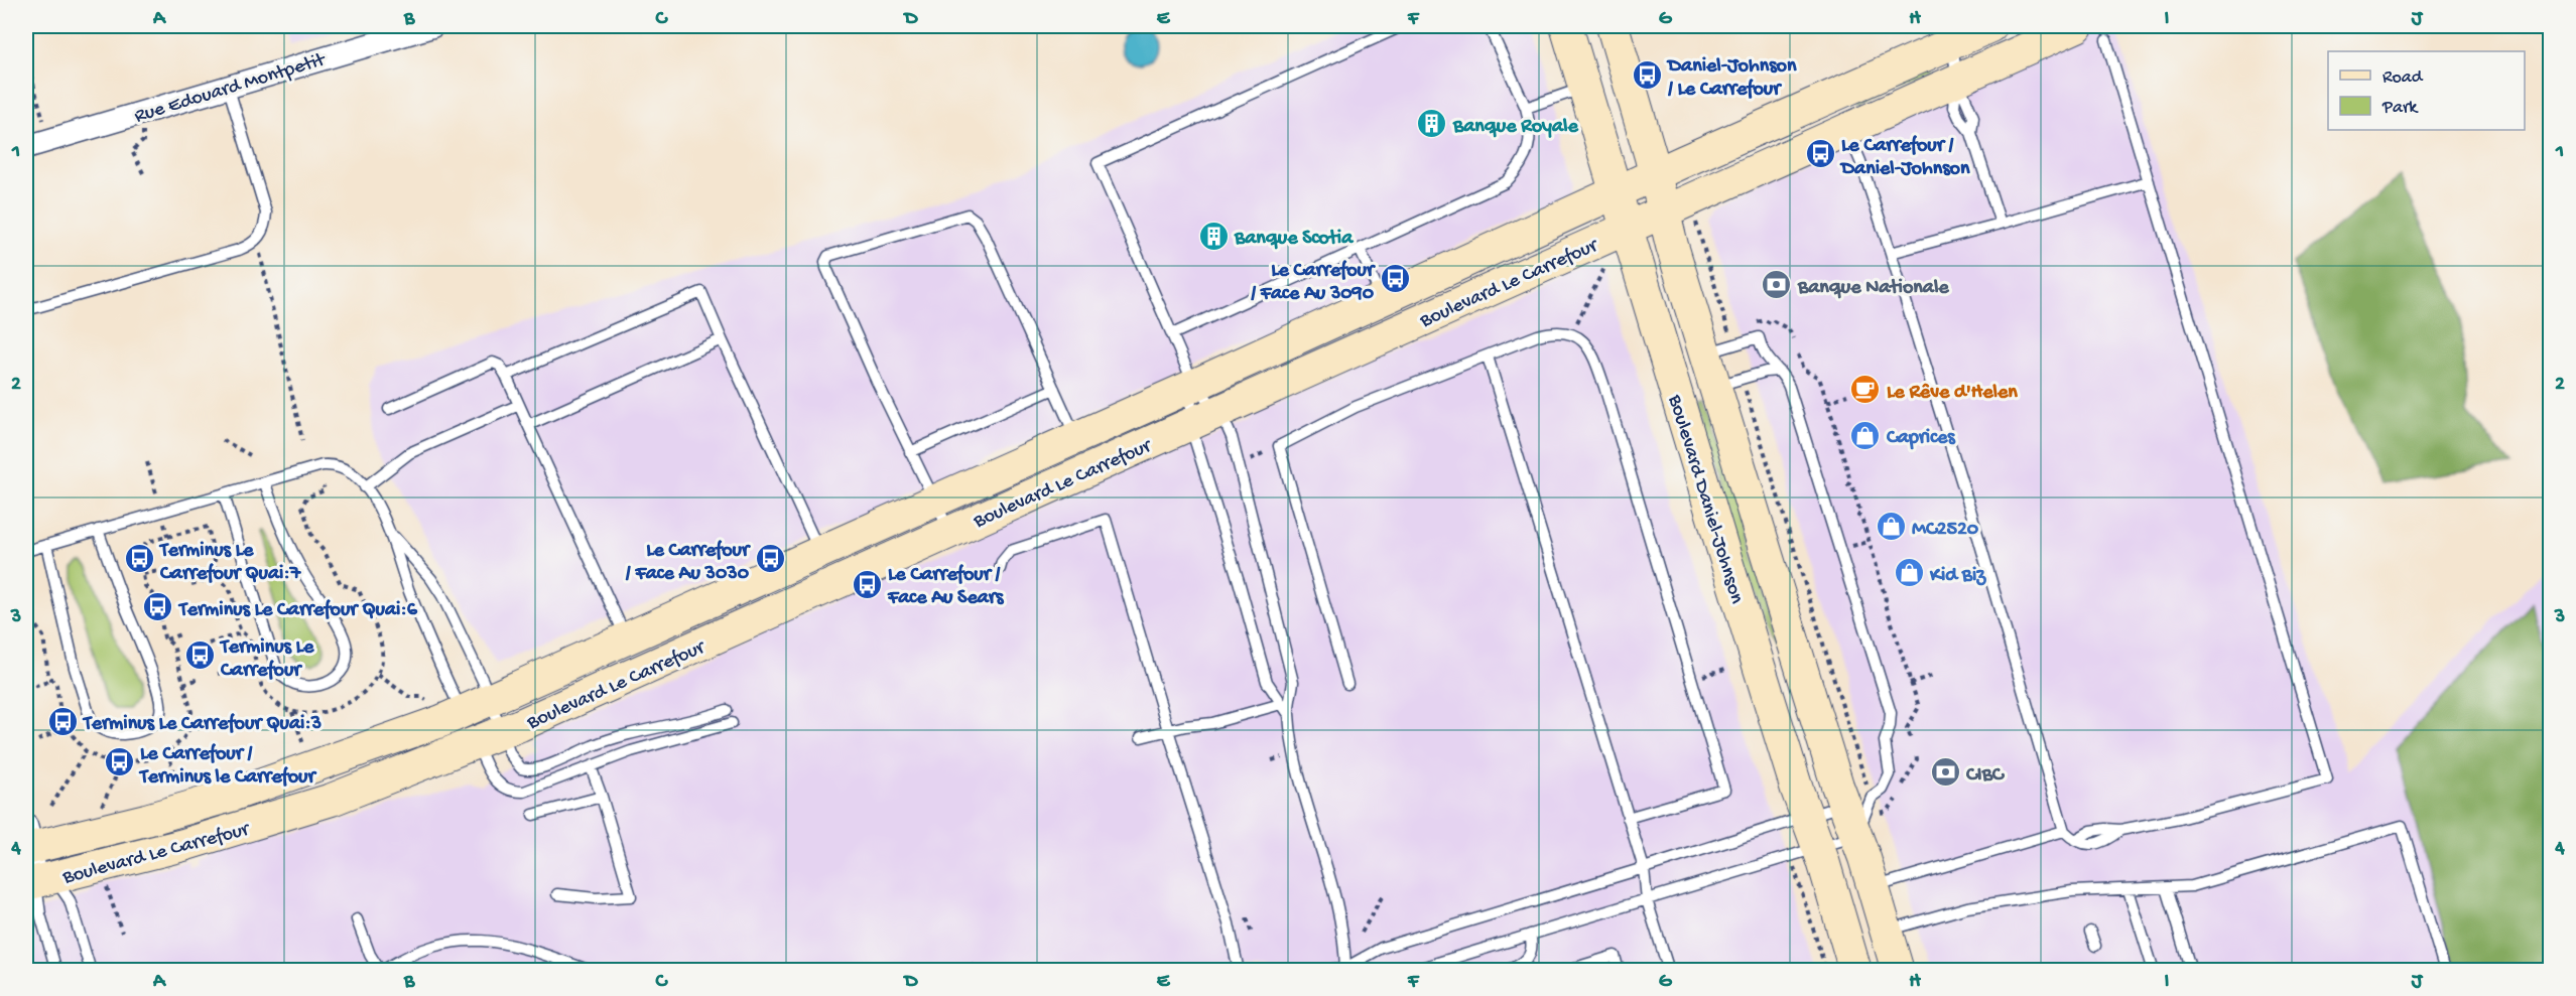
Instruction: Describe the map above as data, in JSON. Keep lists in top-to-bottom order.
{
  "streets": {
    "street": ["Rue Edouard Montpetit", "Boulevard Le Carrefour", "Boulevard Daniel-Johnson"]
  },
  "crossings": [
    ["Boulevard Le Carrefour", "Boulevard Daniel-Johnson"]
  ],
  "places": {
    "bus stop": [
      "Daniel-Johnson / Le Carrefour",
      "Le Carrefour / Daniel-Johnson",
      "Le Carrefour / Face Au 3090",
      "Terminus Le Carrefour Quai:7",
      "Le Carrefour / Face Au 3030",
      "Le Carrefour / Face Au Sears",
      "Terminus Le Carrefour Quai:6",
      "Terminus Le Carrefour",
      "Terminus Le Carrefour Quai:3",
      "Le Carrefour / Terminus le Carrefour"
    ],
    "building": ["Banque Royale", "Banque Scotia"],
    "bank": ["Banque Nationale", "CIBC"],
    "cafe": ["Le Rêve d'Helen"],
    "shop": ["Caprices", "MC2520", "Kid Biz"]
  },
  "legend": ["Road", "Park"],
  "grid": {
    "columns": [
      "A",
      "B",
      "C",
      "D",
      "E",
      "F",
      "G",
      "H",
      "I",
      "J"
    ],
    "rows": [
      "1",
      "2",
      "3",
      "4"
    ]
  }
}
